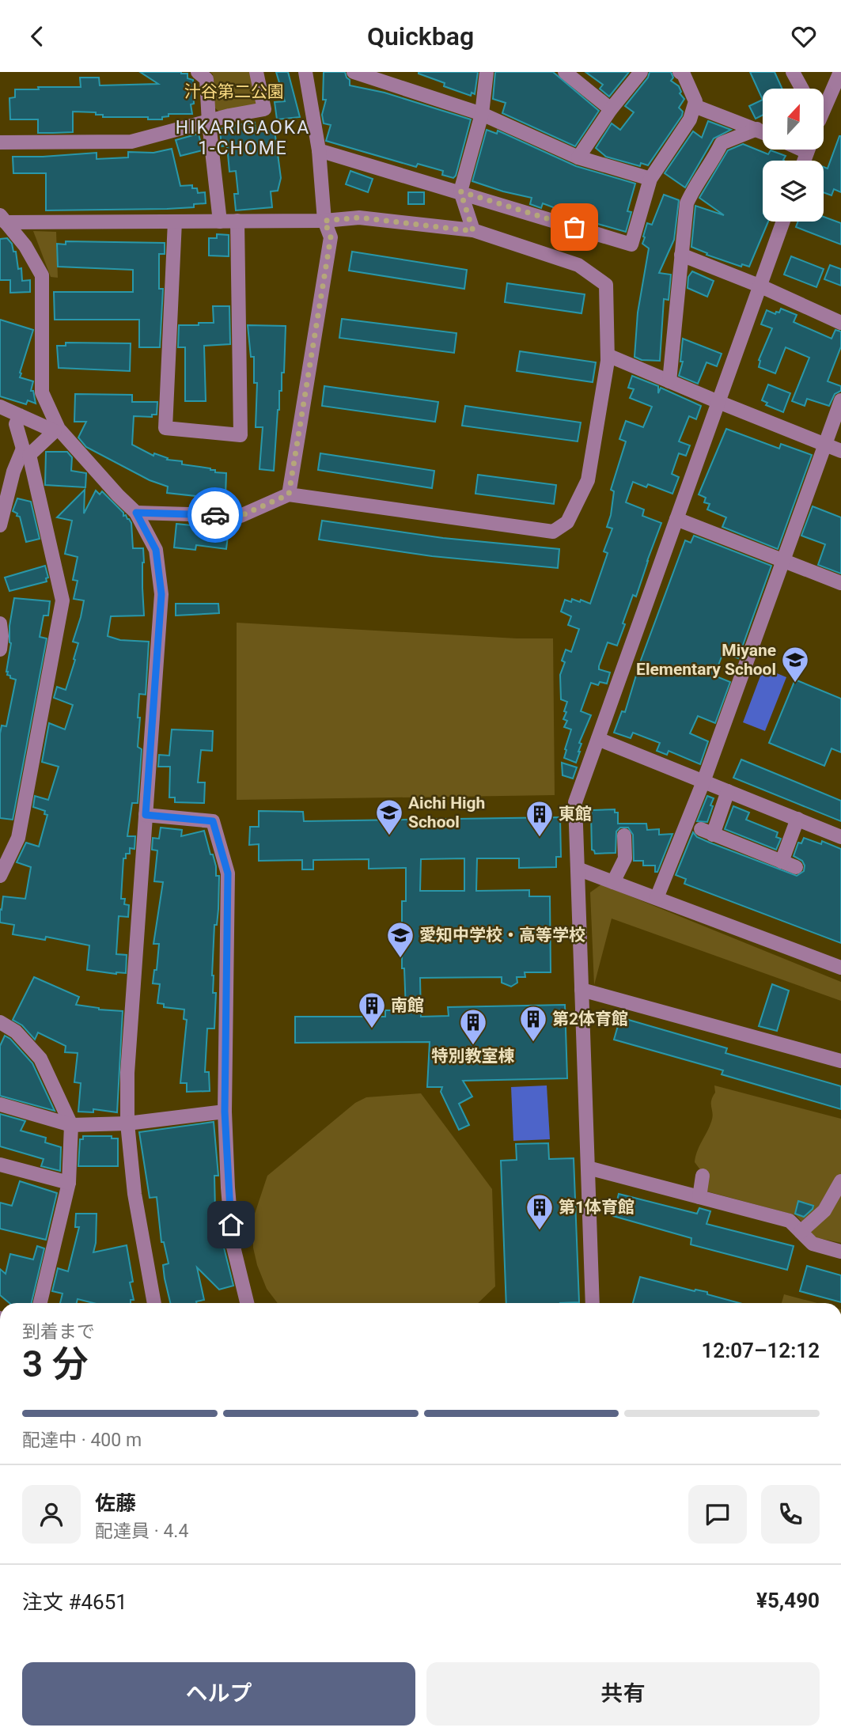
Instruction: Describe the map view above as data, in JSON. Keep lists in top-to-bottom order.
{
  "districts": ["HIKARIGAOKA 1-CHOME"],
  "parks": ["汁谷第二公園"],
  "places": {
    "school or university": ["Miyane Elementary School", "Aichi High School", "愛知中学校・高等学校"],
    "building": [
      "東館",
      "南館",
      "第2体育館",
      "特別教室棟",
      "第1体育館"
    ]
  },
  "north": "top",
  "page": {
    "header": "Quickbag",
    "heading": ["3 分", "到着まで", "12:07–12:12"],
    "panel": [
      "佐藤",
      "配達員 · 4.4",
      "注文 #4651",
      "¥5,490"
    ],
    "bar": "配達中 · 400 m",
    "buttons": ["ヘルプ", "共有"]
  }
}
